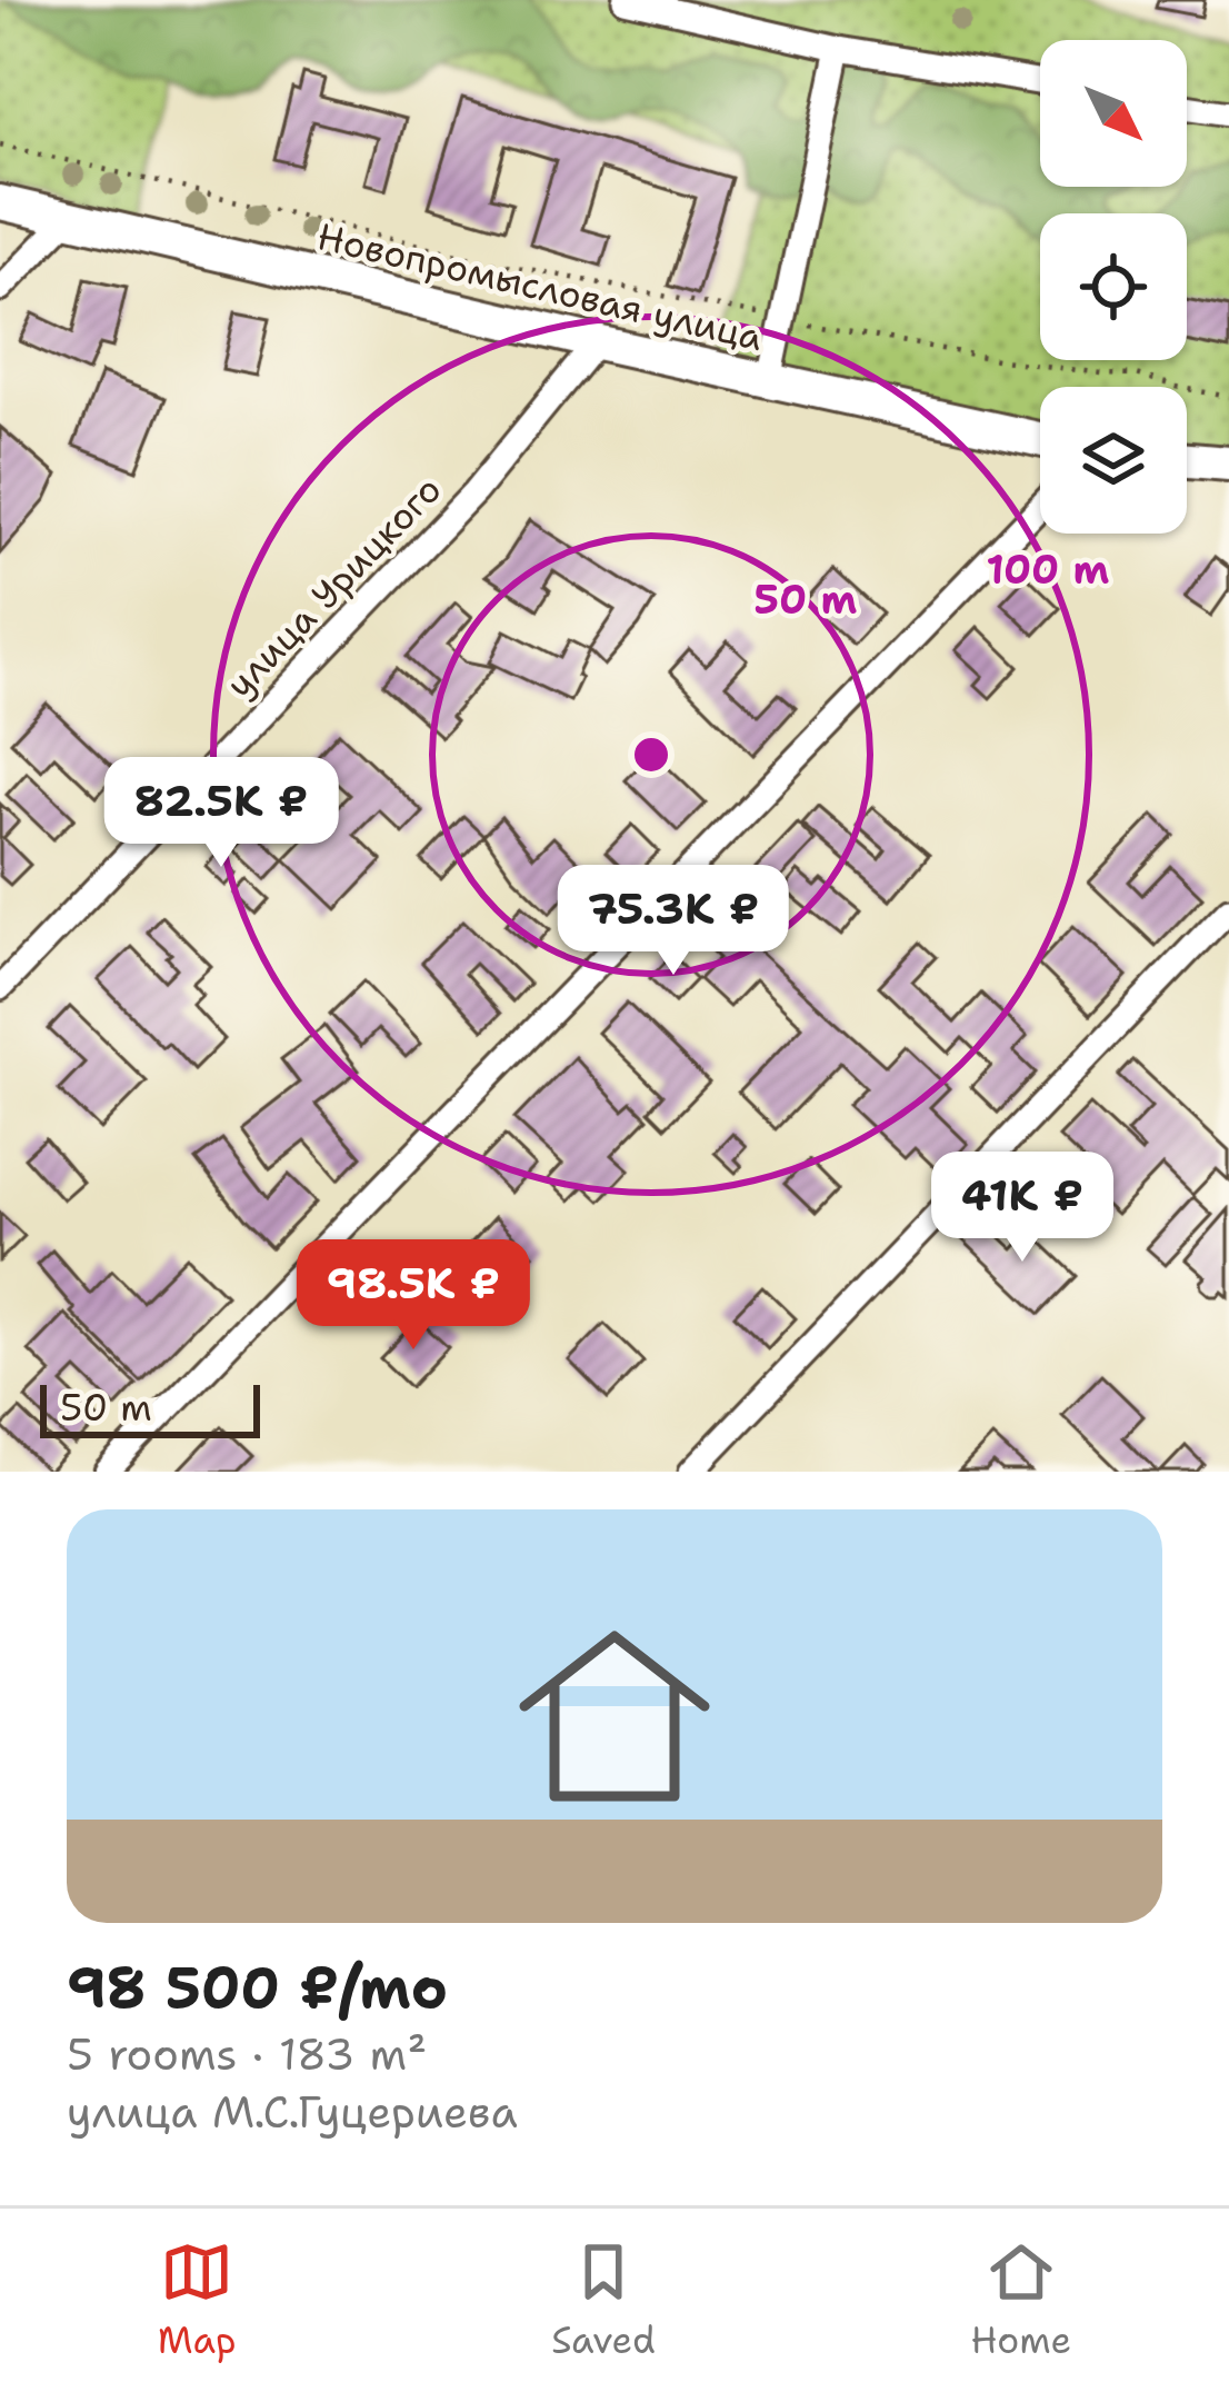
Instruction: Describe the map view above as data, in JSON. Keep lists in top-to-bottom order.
{
  "streets": {
    "main road": ["Новопромысловая улица"],
    "street": ["улица Урицкого"]
  },
  "crossings": [
    ["Новопромысловая улица", "улица Урицкого"]
  ],
  "scale_bar": "50 m",
  "north": "bottom right",
  "page": {
    "price": [
      "82.5K ₽",
      "75.3K ₽",
      "41K ₽",
      "98.5K ₽"
    ],
    "scale": "50 m",
    "list": [
      {
        "name": "98 500 ₽/mo",
        "note": "5 rooms · 183 m² · улица М.С.Гуцериева"
      }
    ],
    "tabs": ["Map", "Saved", "Home"]
  },
  "rings": ["100 m", "50 m"]
}
